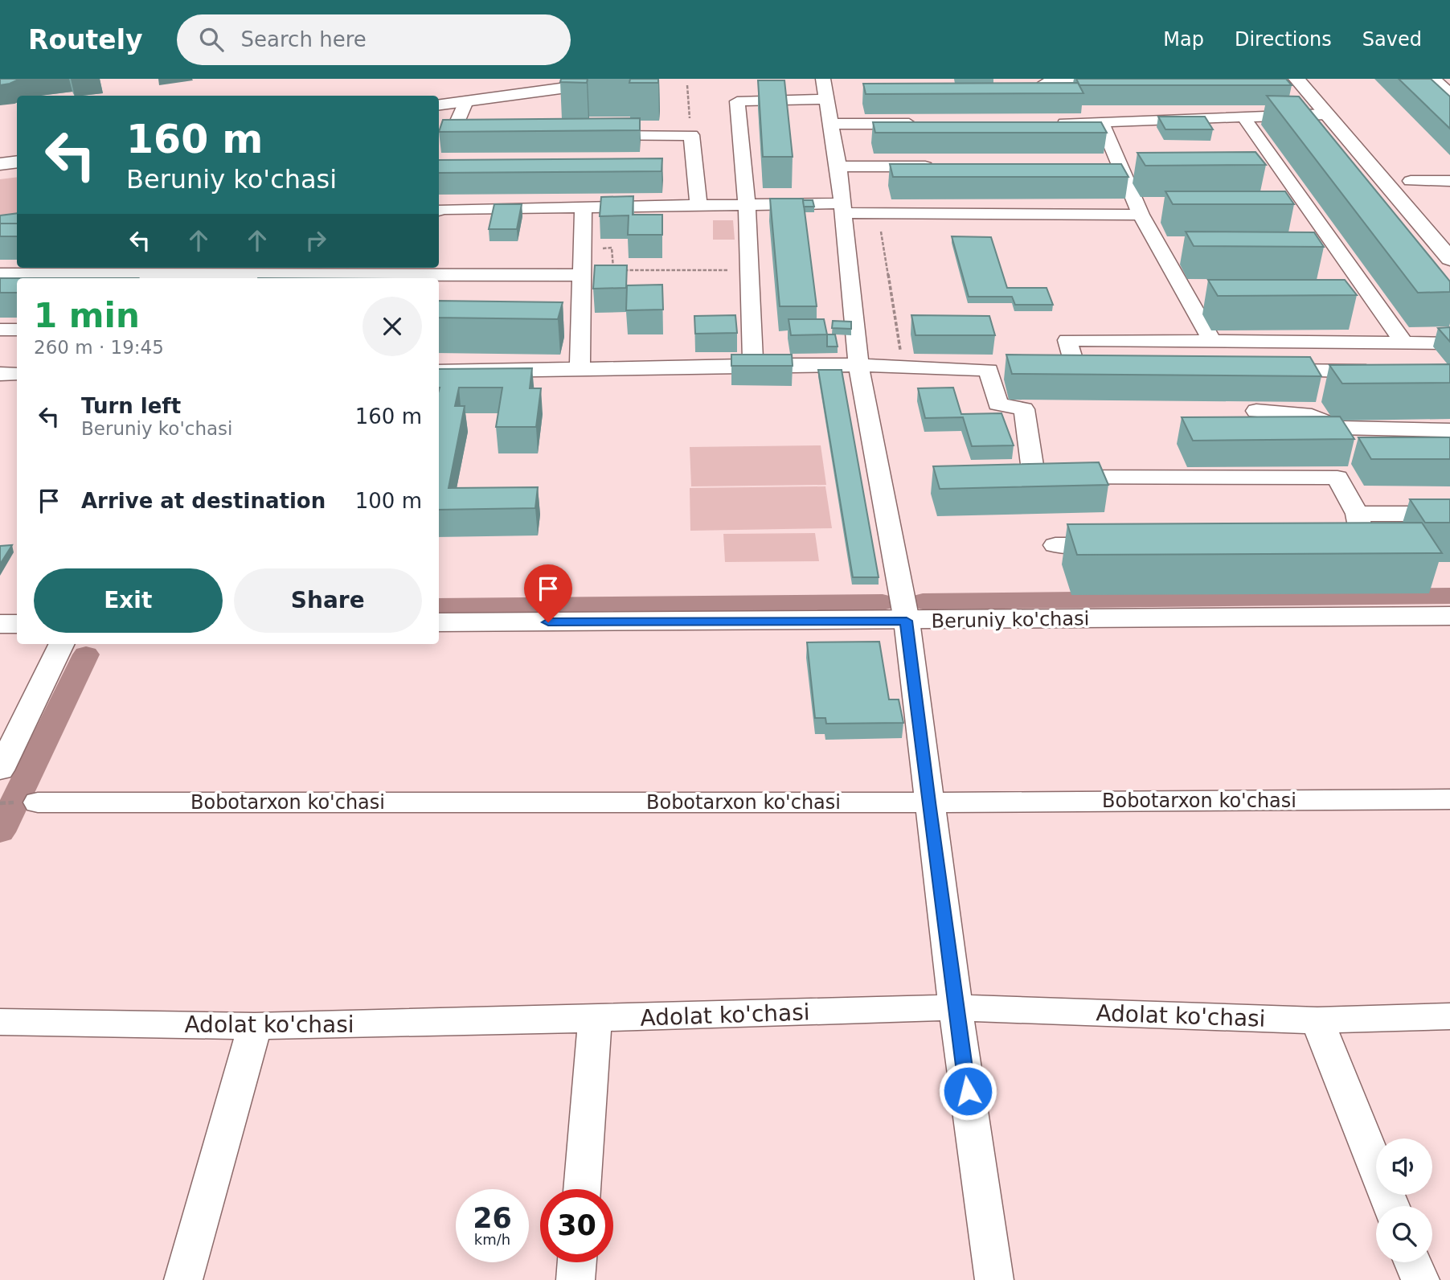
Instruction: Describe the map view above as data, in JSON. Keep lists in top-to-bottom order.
{
  "streets": {
    "main road": ["Beruniy ko'chasi"],
    "street": ["Bobotarxon ko'chasi", "Adolat ko'chasi"]
  },
  "page": {
    "header": "Routely",
    "search": "Search here",
    "nav": ["Map", "Directions", "Saved"],
    "turn": ["160 m", "Beruniy ko'chasi"],
    "heading": ["1 min", "260 m · 19:45"],
    "list": [
      {
        "name": "Turn left",
        "note": "Beruniy ko'chasi",
        "value": "160 m"
      },
      {
        "name": "Arrive at destination",
        "value": "100 m"
      }
    ],
    "buttons": ["Exit", "Share"],
    "speed": "26 km/h",
    "limit": "30"
  }
}
